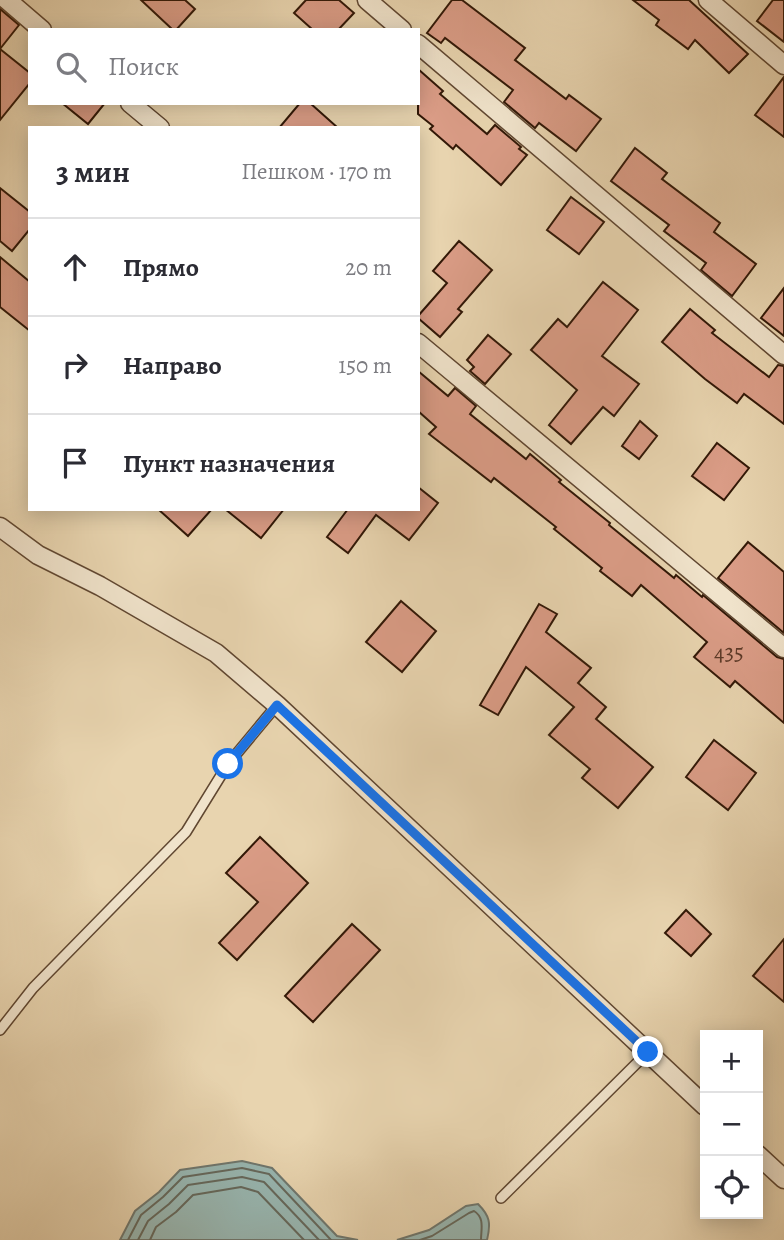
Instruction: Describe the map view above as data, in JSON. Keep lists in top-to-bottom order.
{
  "house_numbers": ["435"],
  "page": {
    "search": "Поиск",
    "heading": ["3 мин", "Пешком · 170 m"],
    "list": [
      ["Прямо", "20 m"],
      ["Направо", "150 m"],
      "Пункт назначения"
    ],
    "map_buttons": ["+", "−"]
  }
}
